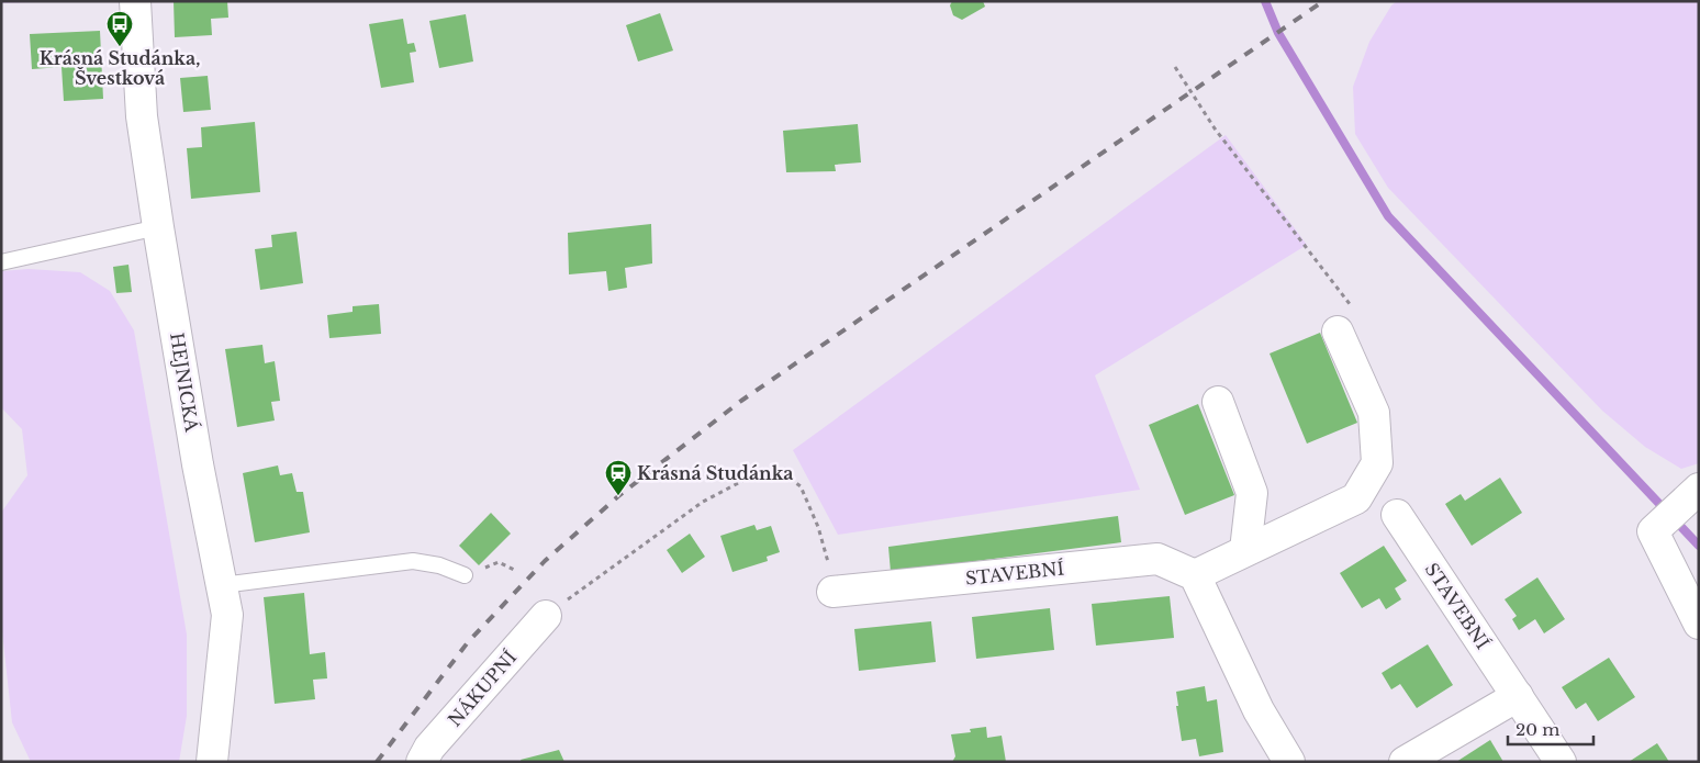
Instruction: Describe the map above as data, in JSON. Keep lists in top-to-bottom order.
{
  "streets": {
    "street": ["HEJNICKÁ", "STAVEBNÍ", "NÁKUPNÍ"]
  },
  "places": {
    "bus stop": ["Krásná Studánka, Švestková"],
    "station": ["Krásná Studánka"]
  },
  "scale_bar": "20 m"
}
